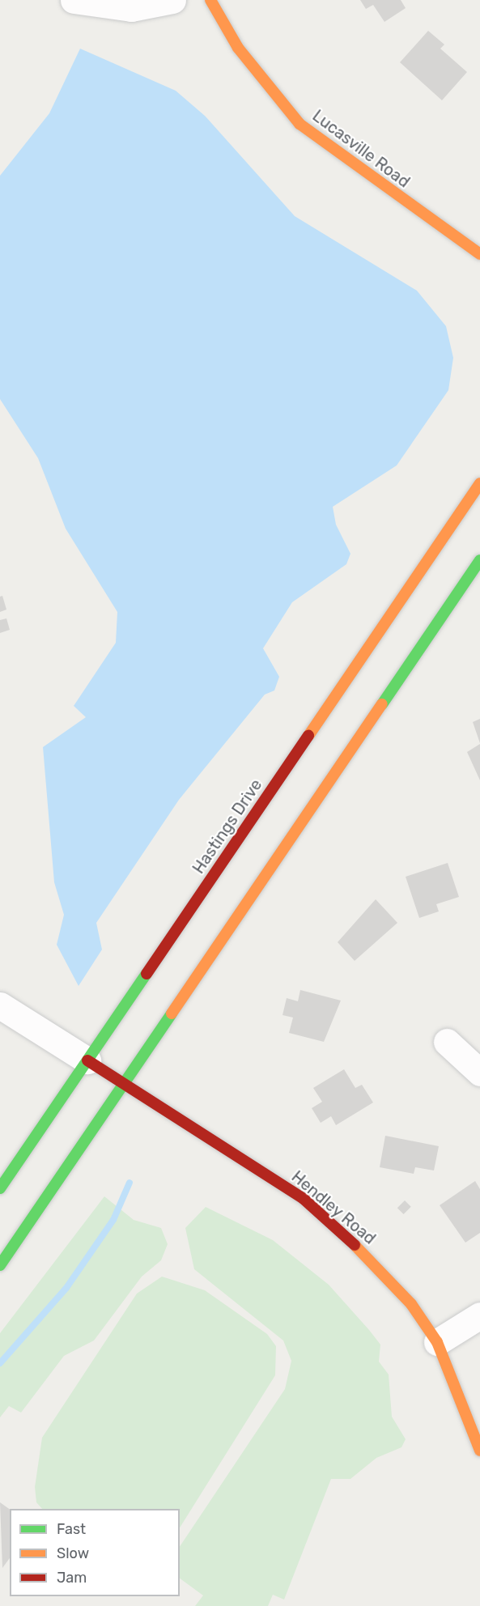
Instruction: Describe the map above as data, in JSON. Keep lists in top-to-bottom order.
{
  "streets": {
    "street": ["Lucasville Road", "Hastings Drive", "Hendley Road"]
  },
  "crossings": [
    ["Hastings Drive", "Hendley Road"]
  ],
  "legend": ["Fast", "Slow", "Jam"]
}
